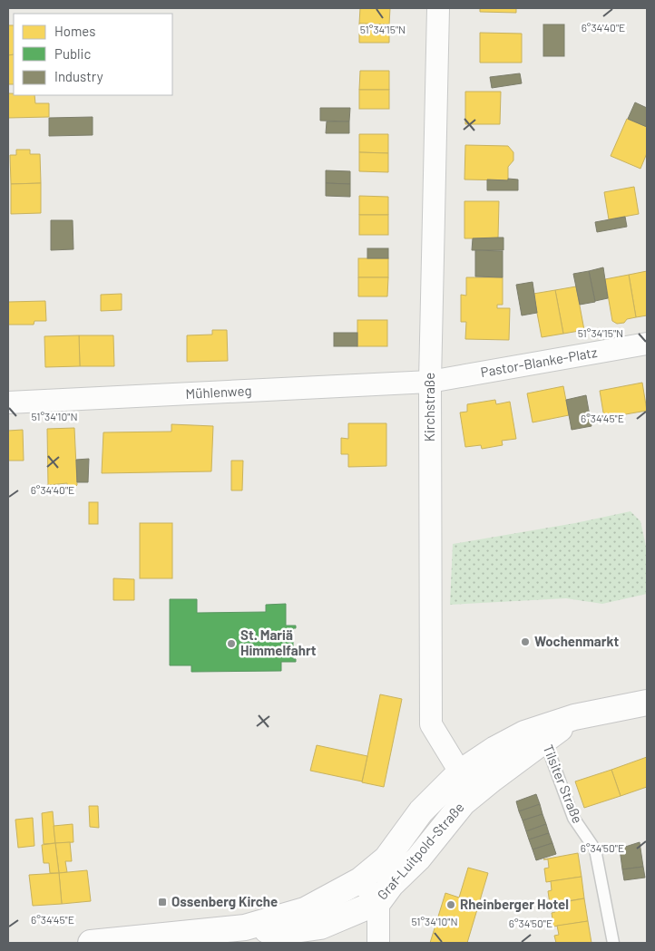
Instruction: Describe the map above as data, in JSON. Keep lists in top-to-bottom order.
{
  "streets": {
    "street": [
      "Pastor-Blanke-Platz",
      "Mühlenweg",
      "Kirchstraße",
      "Graf-Luitpold-Straße"
    ],
    "lane": ["Tilsiter Straße"]
  },
  "crossings": [
    ["Pastor-Blanke-Platz", "Mühlenweg"],
    ["Pastor-Blanke-Platz", "Kirchstraße"],
    ["Mühlenweg", "Kirchstraße"],
    ["Kirchstraße", "Graf-Luitpold-Straße"],
    ["Tilsiter Straße", "Graf-Luitpold-Straße"]
  ],
  "places": {
    "other": ["Wochenmarkt", "St. Mariä Himmelfahrt", "Rheinberger Hotel"],
    "transit": ["Ossenberg Kirche"]
  },
  "legend": ["Homes", "Public", "Industry"],
  "coordinates": [
    "6°34'40\"E",
    "51°34'15\"N",
    "51°34'10\"N",
    "6°34'45\"E",
    "6°34'50\"E"
  ]
}
